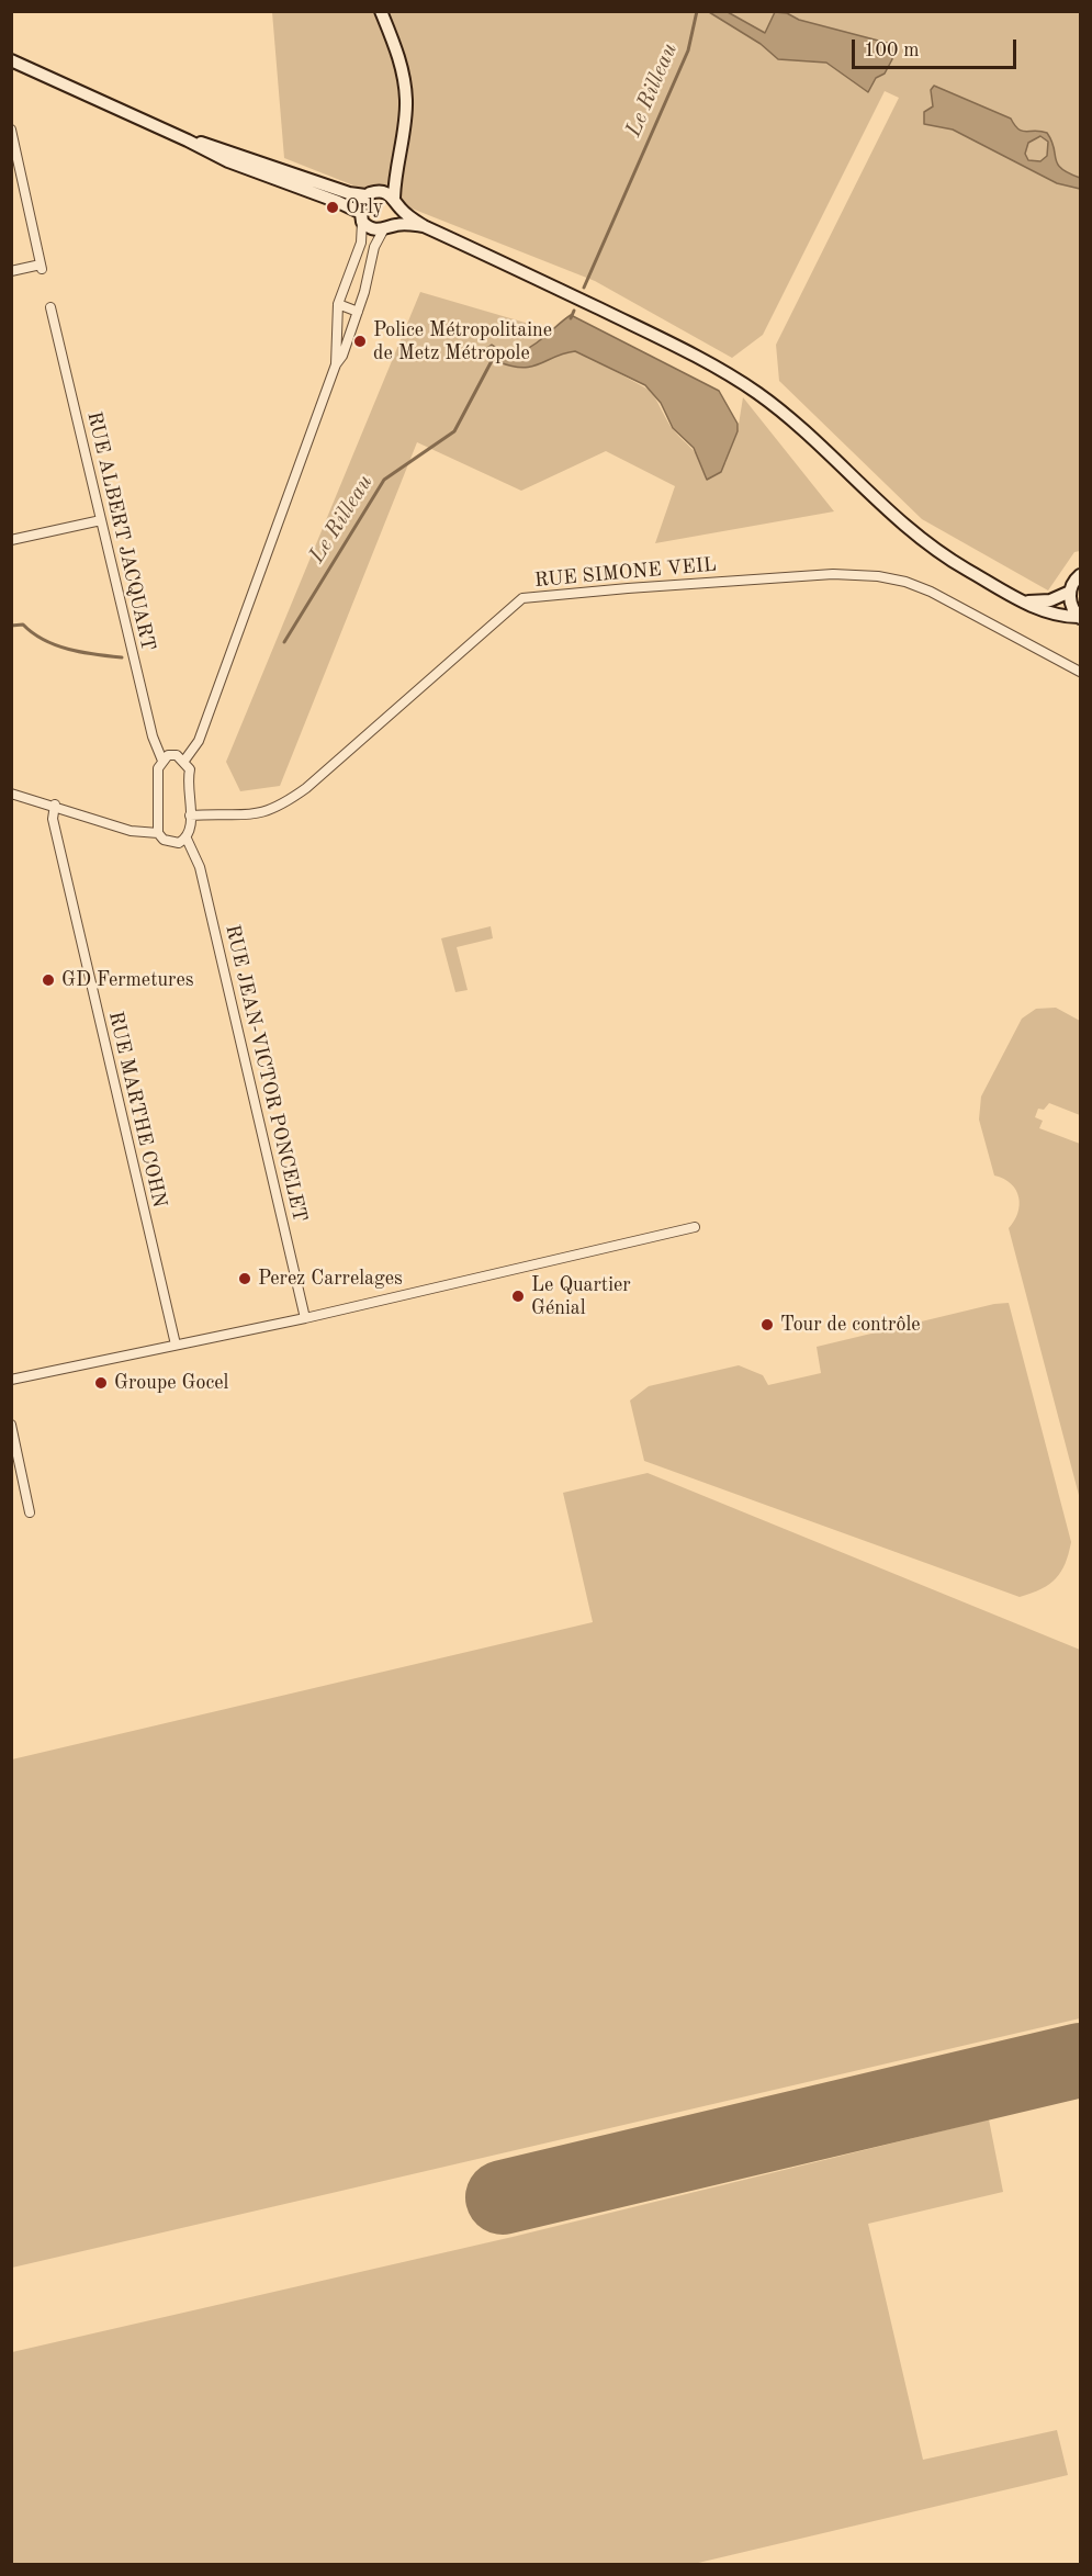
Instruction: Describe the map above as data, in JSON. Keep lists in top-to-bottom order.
{
  "streets": {
    "street": [
      "RUE ALBERT JACQUART",
      "RUE SIMONE VEIL",
      "RUE JEAN-VICTOR PONCELET",
      "RUE MARTHE COHN"
    ]
  },
  "water": ["Le Rilleau"],
  "places": [
    "Orly",
    "Police Métropolitaine de Metz Métropole",
    "GD Fermetures",
    "Perez Carrelages",
    "Le Quartier Génial",
    "Tour de contrôle",
    "Groupe Gocel"
  ],
  "scale_bar": "100 m"
}
